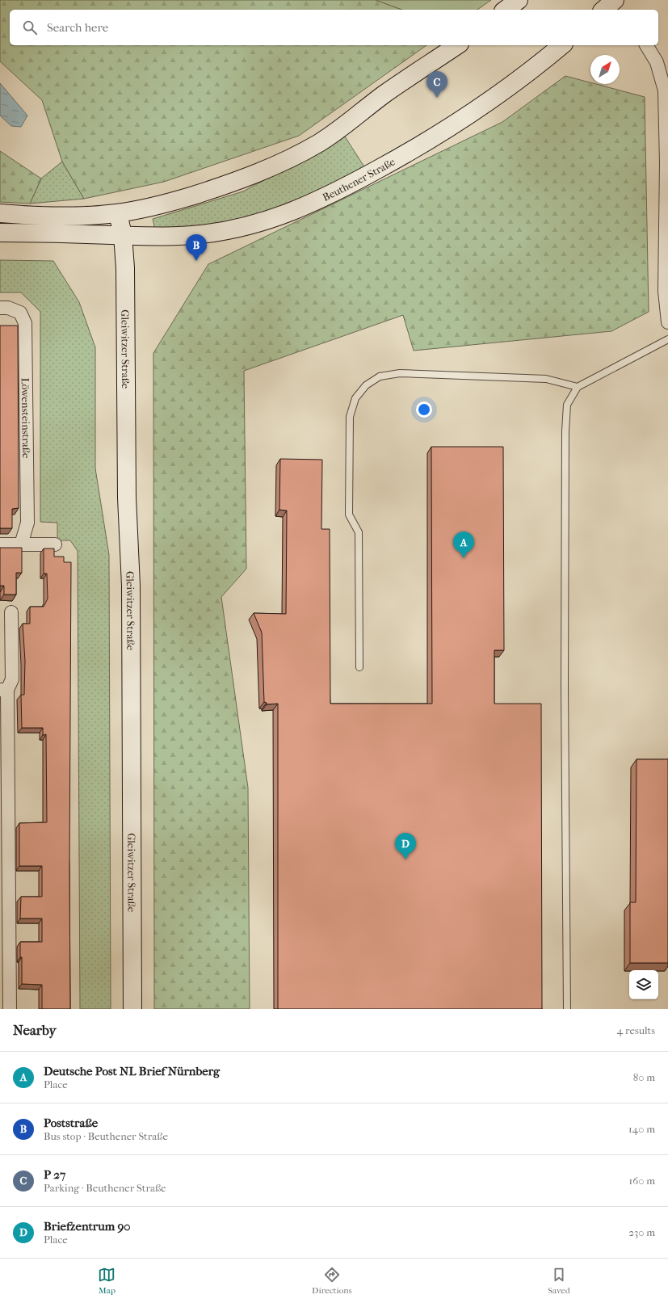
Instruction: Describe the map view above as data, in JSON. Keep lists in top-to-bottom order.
{
  "streets": {
    "main road": ["Beuthener Straße", "Gleiwitzer Straße"],
    "street": ["Löwensteinstraße"]
  },
  "crossings": [
    ["Beuthener Straße", "Gleiwitzer Straße"]
  ],
  "north": "top right",
  "page": {
    "search": "Search here",
    "pins": [
      "C",
      "B",
      "A",
      "D"
    ],
    "heading": ["Nearby", "4 results"],
    "list": [
      {
        "mark": "A",
        "name": "Deutsche Post NL Brief Nürnberg",
        "note": "Place",
        "value": "80 m"
      },
      {
        "mark": "B",
        "name": "Poststraße",
        "note": "Bus stop · Beuthener Straße",
        "value": "140 m"
      },
      {
        "mark": "C",
        "name": "P 27",
        "note": "Parking · Beuthener Straße",
        "value": "160 m"
      },
      {
        "mark": "D",
        "name": "Briefzentrum 90",
        "note": "Place",
        "value": "230 m"
      }
    ],
    "nav": ["Map", "Directions", "Saved"]
  }
}
